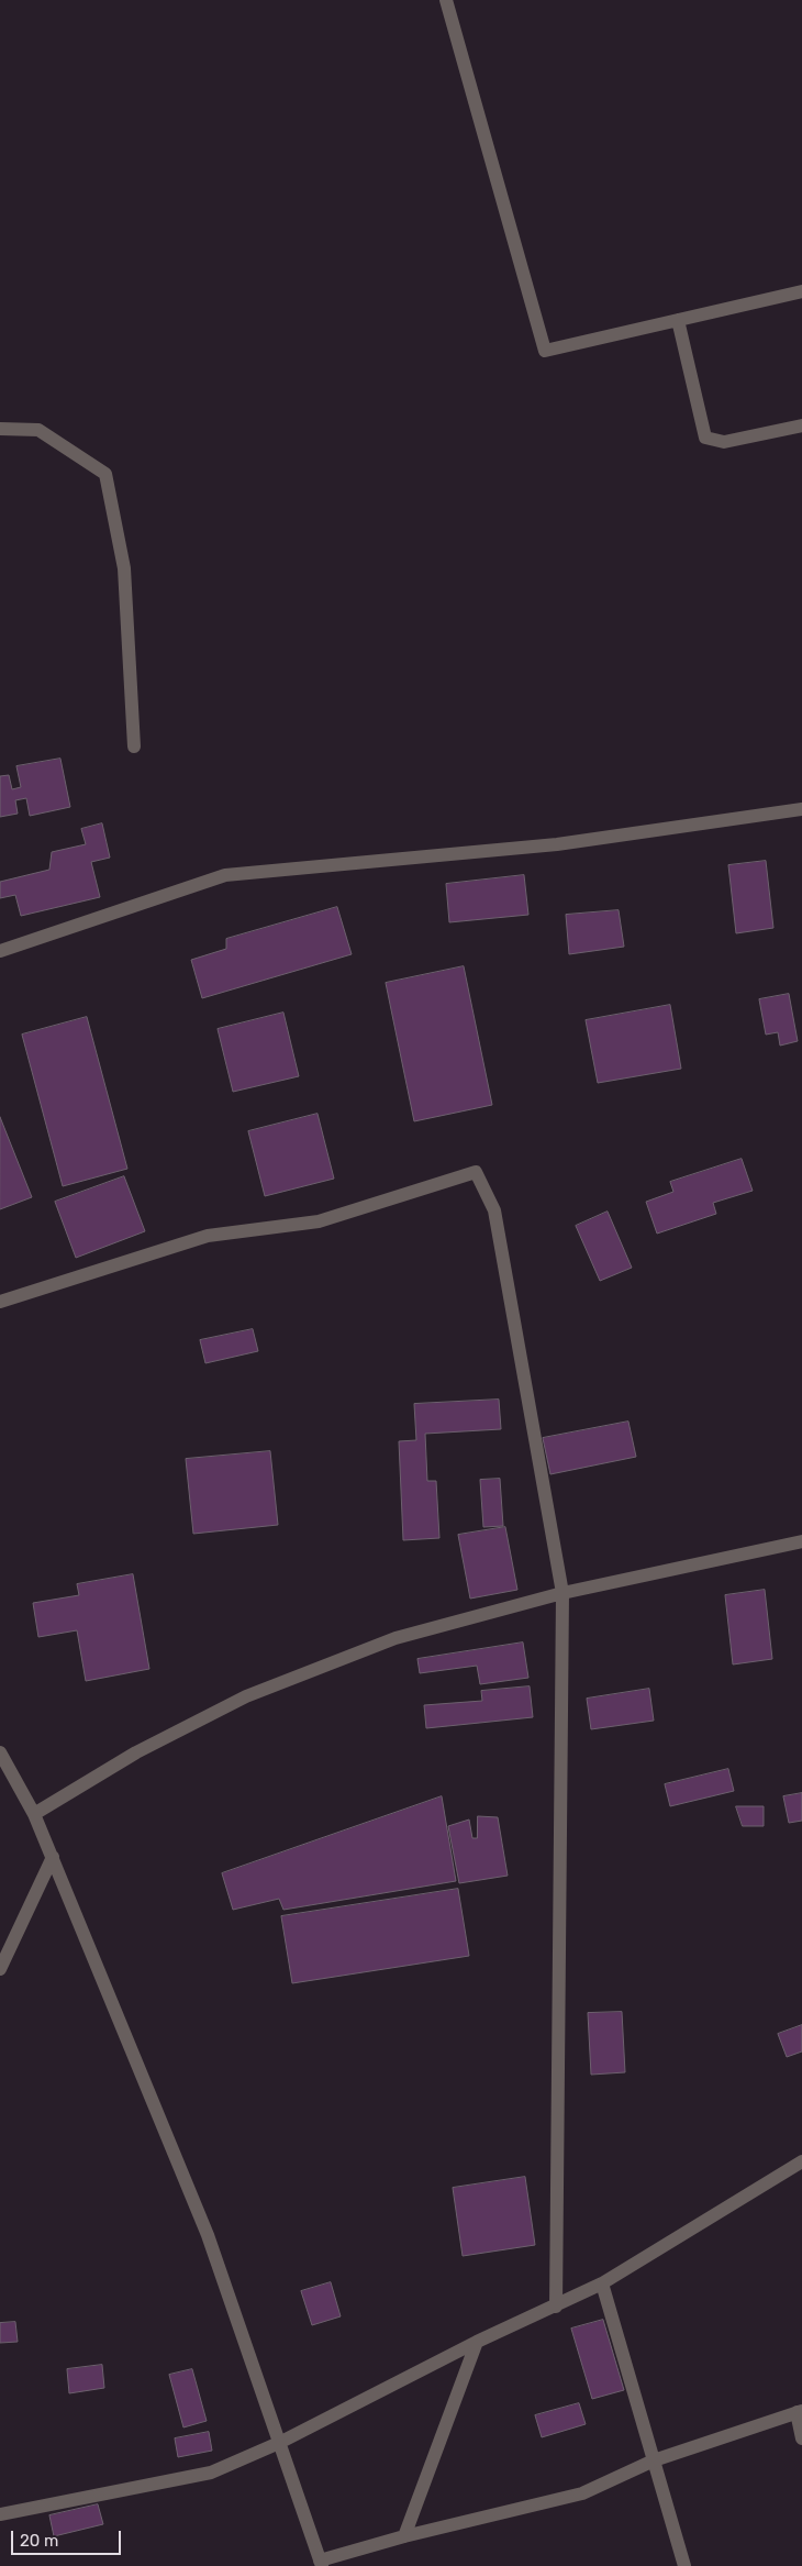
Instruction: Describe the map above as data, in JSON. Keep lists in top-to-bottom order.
{
  "scale_bar": "20 m"
}
